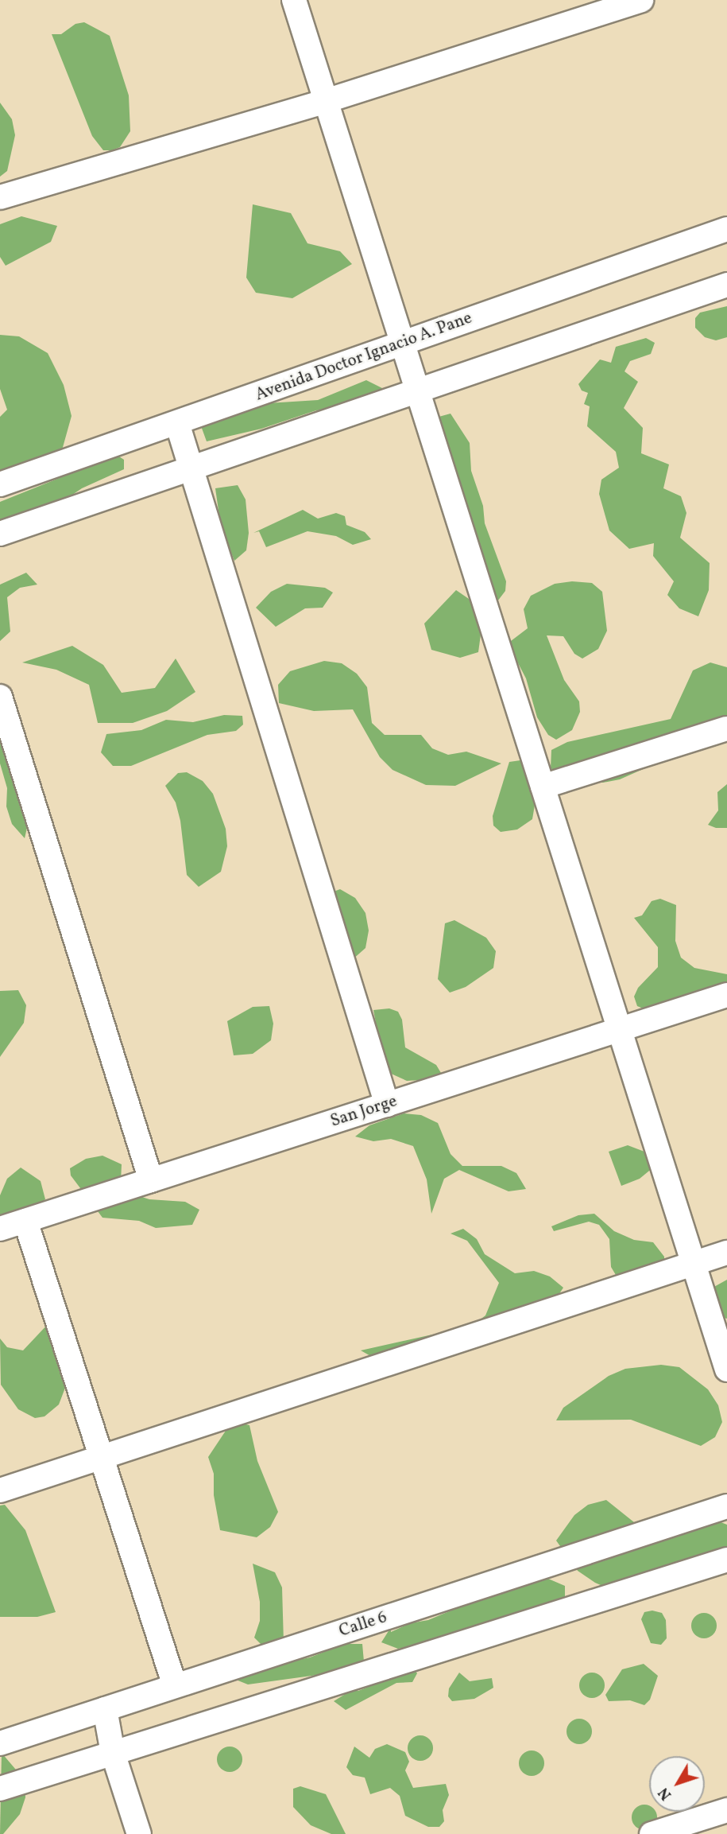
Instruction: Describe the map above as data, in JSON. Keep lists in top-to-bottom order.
{
  "streets": {
    "street": ["Avenida Doctor Ignacio A. Pane", "San Jorge", "Calle 6"]
  },
  "north": "bottom left"
}
